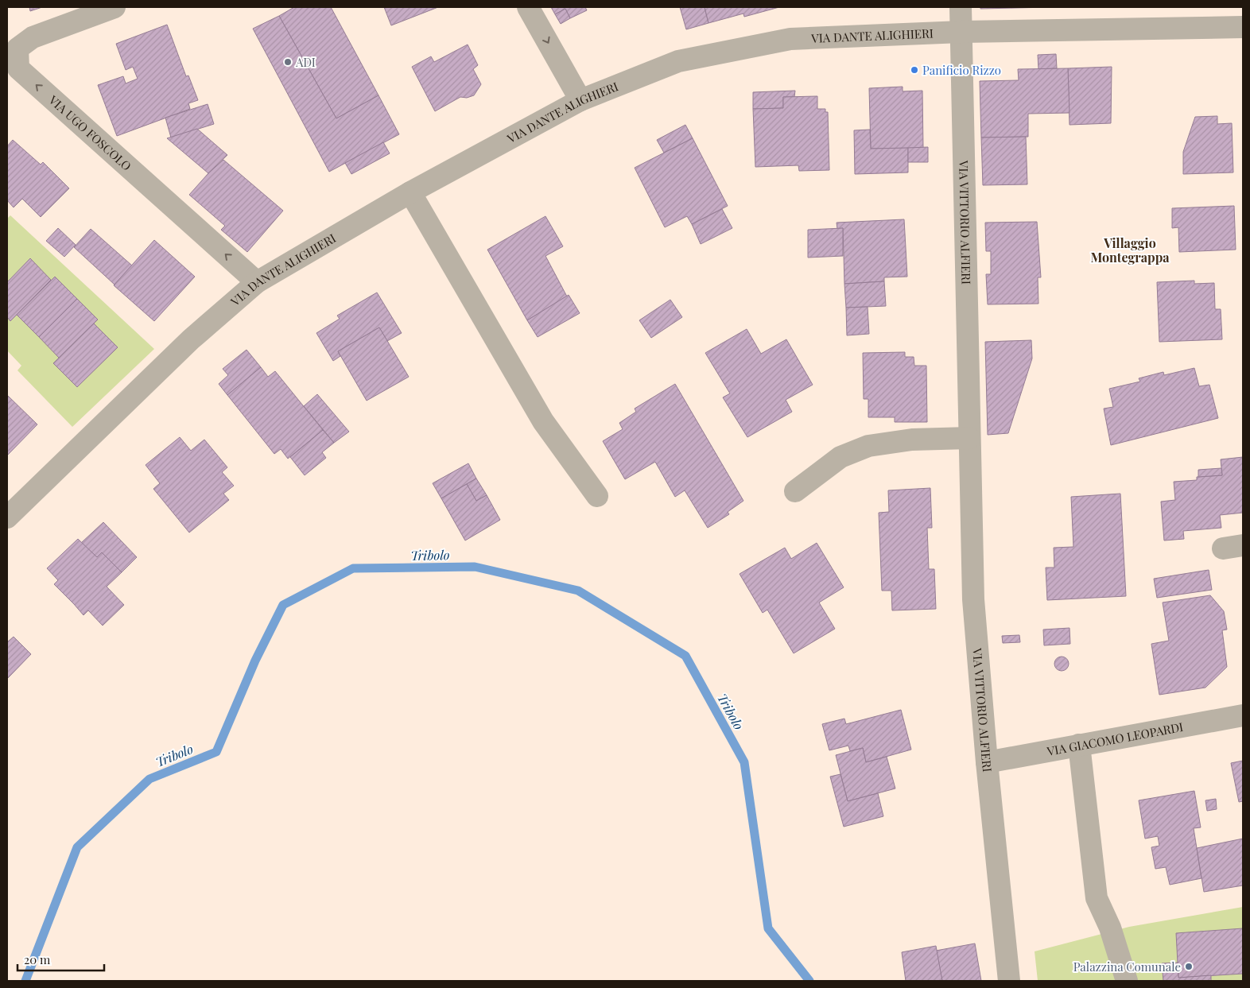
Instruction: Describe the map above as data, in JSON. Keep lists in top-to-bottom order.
{
  "streets": {
    "street": [
      "VIA DANTE ALIGHIERI",
      "VIA UGO FOSCOLO",
      "VIA VITTORIO ALFIERI",
      "VIA GIACOMO LEOPARDI"
    ]
  },
  "crossings": [
    ["VIA DANTE ALIGHIERI", "VIA UGO FOSCOLO"],
    ["VIA DANTE ALIGHIERI", "VIA VITTORIO ALFIERI"],
    ["VIA VITTORIO ALFIERI", "VIA GIACOMO LEOPARDI"]
  ],
  "districts": ["Villaggio Montegrappa"],
  "water": ["Tribolo"],
  "places": ["ADI", "Panificio Rizzo", "Palazzina Comunale"],
  "scale_bar": "20 m"
}
